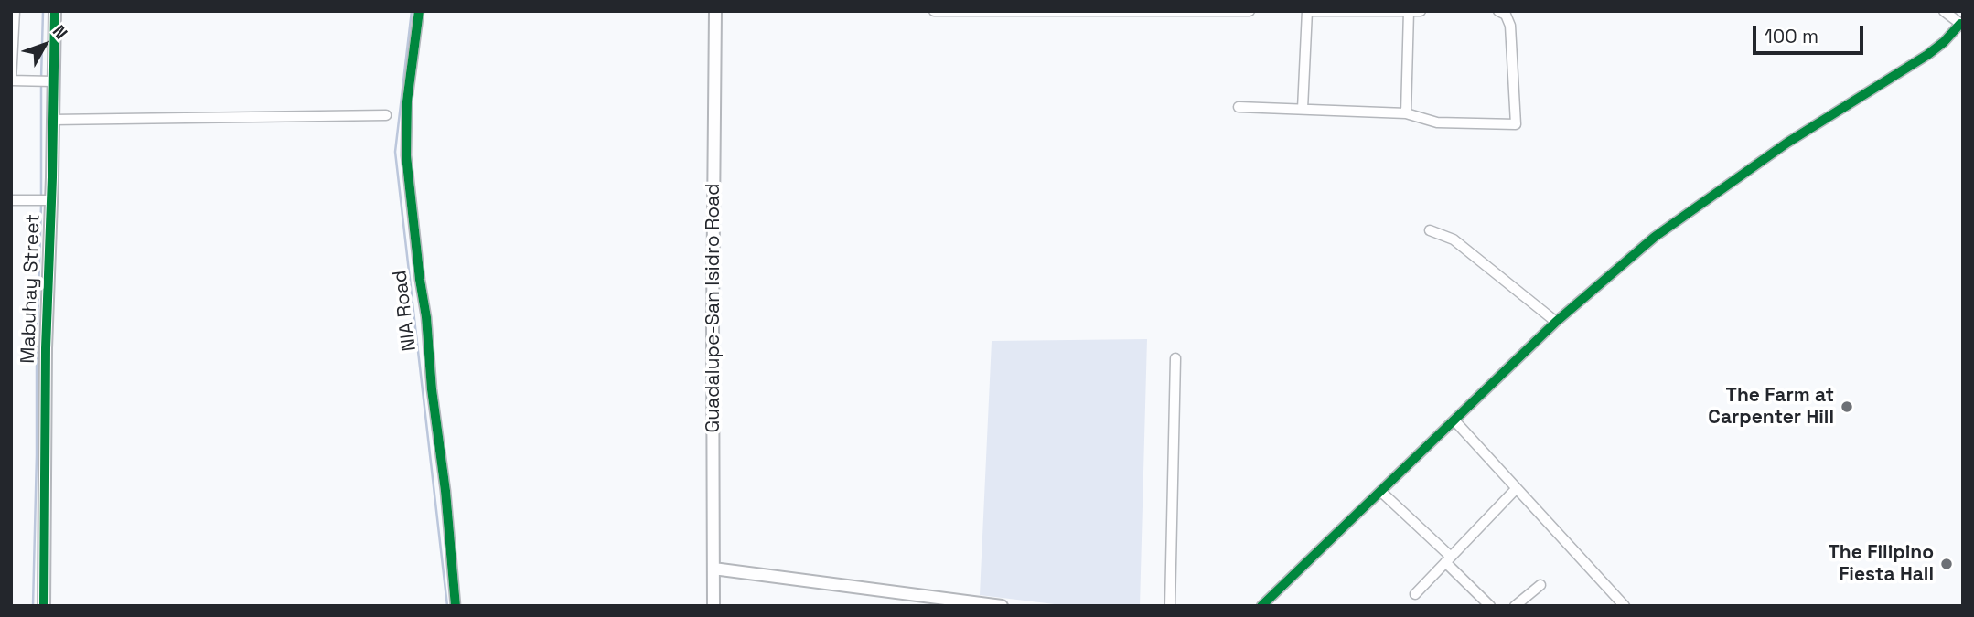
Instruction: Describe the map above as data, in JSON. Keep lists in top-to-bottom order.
{
  "streets": {
    "street": ["Mabuhay Street", "Guadalupe-San Isidro Road", "NIA Road"]
  },
  "places": ["The Farm at Carpenter Hill", "The Filipino Fiesta Hall"],
  "scale_bar": "100 m",
  "north": "top right"
}
